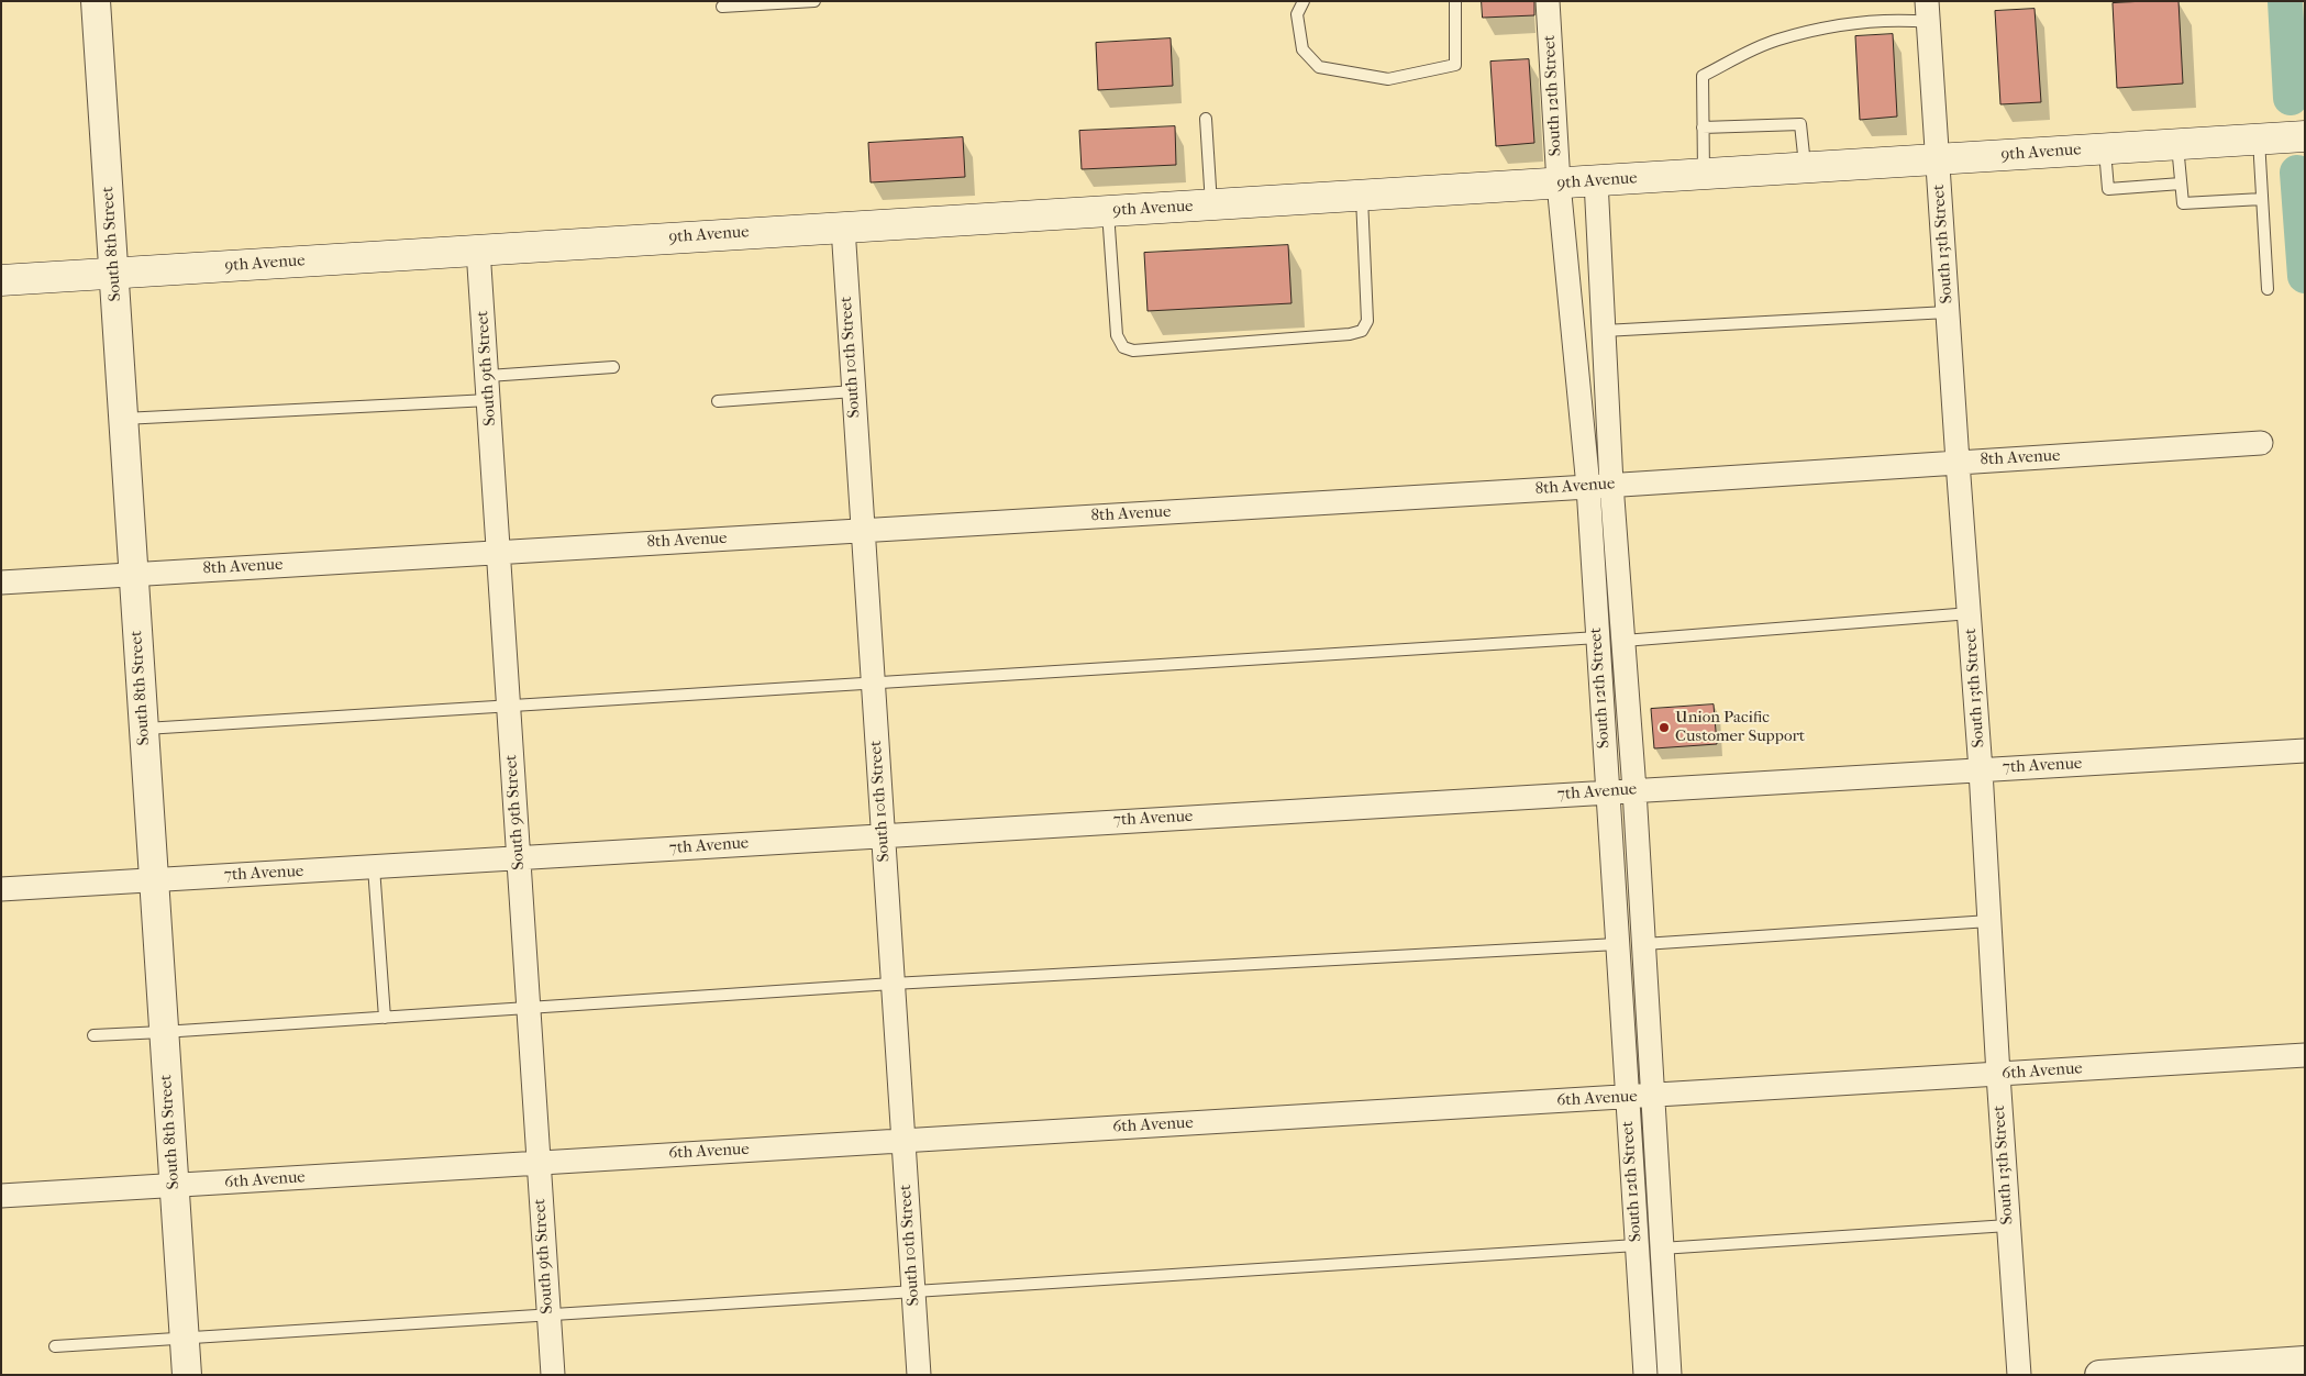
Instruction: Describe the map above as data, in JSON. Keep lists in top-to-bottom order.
{
  "streets": {
    "main road": ["9th Avenue"],
    "street": [
      "South 12th Street",
      "South 8th Street",
      "South 13th Street",
      "South 10th Street",
      "South 9th Street",
      "8th Avenue",
      "7th Avenue",
      "6th Avenue"
    ]
  },
  "crossings": [
    ["South 12th Street", "9th Avenue"],
    ["South 12th Street", "8th Avenue"],
    ["South 12th Street", "7th Avenue"],
    ["South 12th Street", "6th Avenue"],
    ["9th Avenue", "South 8th Street"],
    ["9th Avenue", "South 13th Street"],
    ["9th Avenue", "South 10th Street"],
    ["9th Avenue", "South 9th Street"],
    ["South 8th Street", "8th Avenue"],
    ["South 8th Street", "7th Avenue"],
    ["South 8th Street", "6th Avenue"],
    ["South 13th Street", "8th Avenue"],
    ["South 13th Street", "7th Avenue"],
    ["South 13th Street", "6th Avenue"],
    ["South 10th Street", "8th Avenue"],
    ["South 10th Street", "7th Avenue"],
    ["South 10th Street", "6th Avenue"],
    ["South 9th Street", "8th Avenue"],
    ["South 9th Street", "7th Avenue"],
    ["South 9th Street", "6th Avenue"]
  ],
  "places": ["Union Pacific Customer Support"]
}
